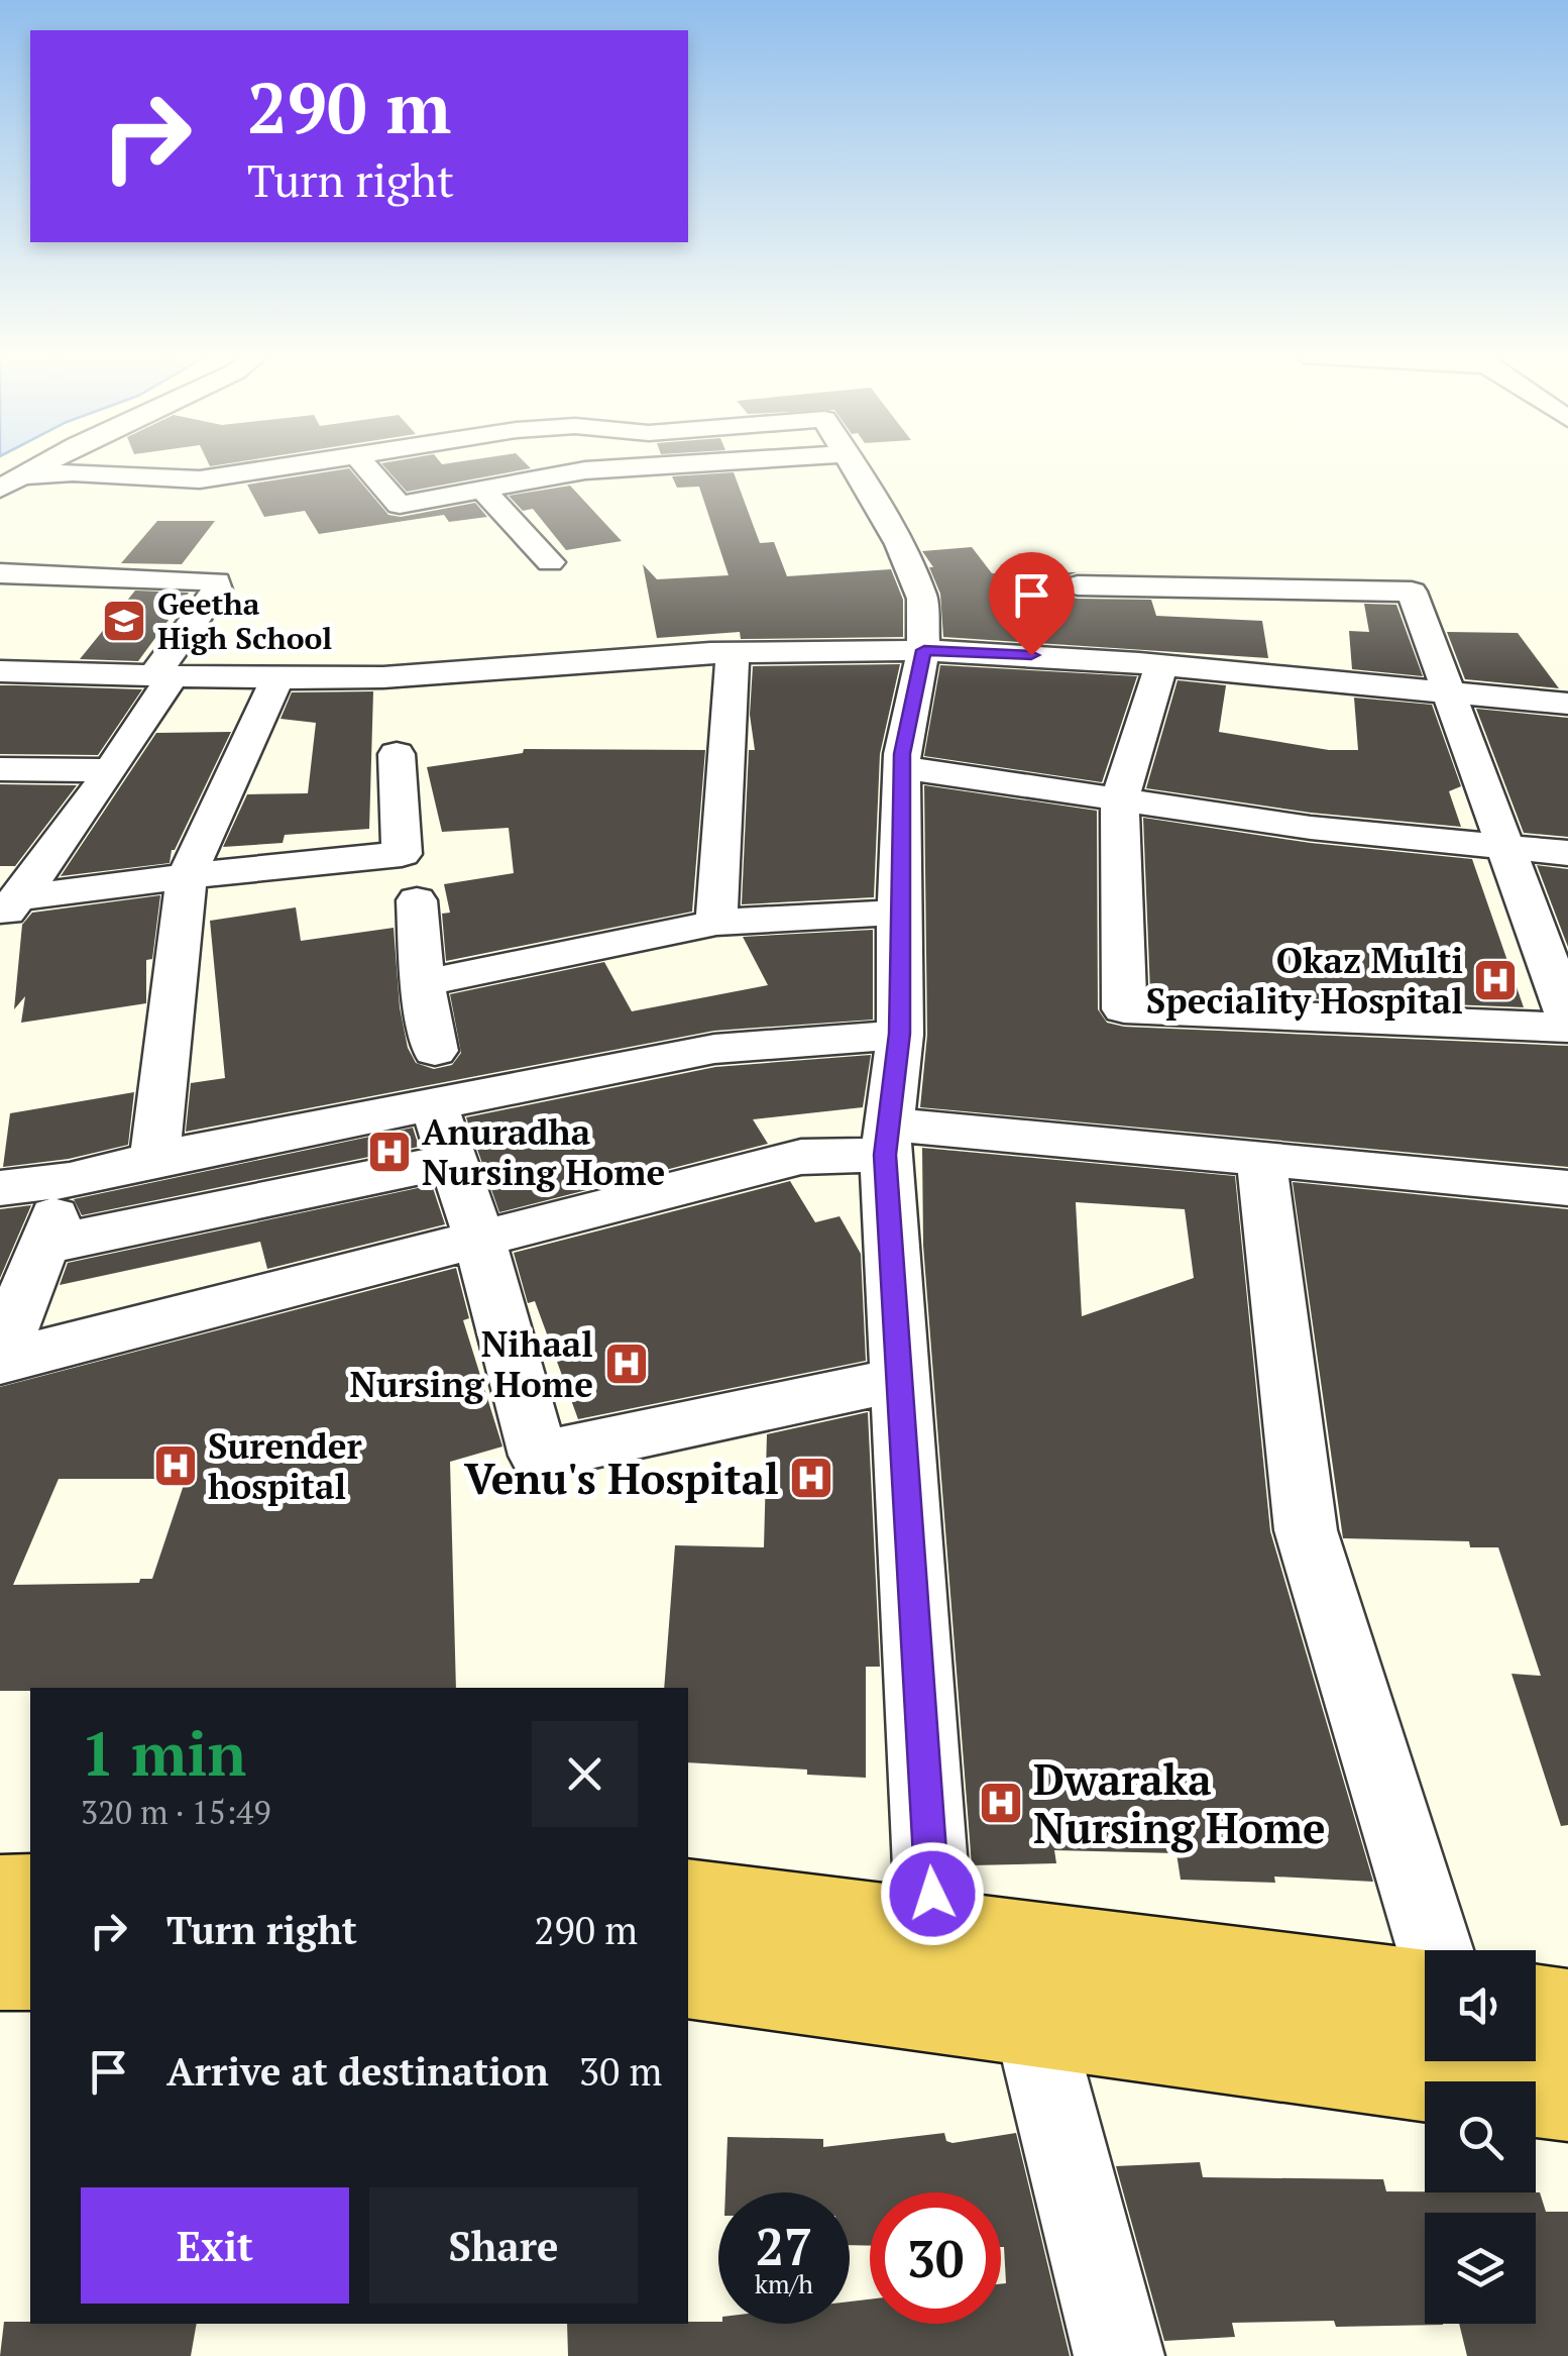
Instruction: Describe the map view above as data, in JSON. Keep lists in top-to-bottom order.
{
  "places": {
    "school or university": ["Geetha High School"],
    "hospital": [
      "Okaz Multi Speciality Hospital",
      "Anuradha Nursing Home",
      "Nihaal Nursing Home",
      "Surender hospital",
      "Venu's Hospital",
      "Dwaraka Nursing Home"
    ]
  },
  "page": {
    "turn": ["290 m", "Turn right"],
    "heading": ["1 min", "320 m · 15:49"],
    "list": [
      {
        "name": "Turn right",
        "value": "290 m"
      },
      {
        "name": "Arrive at destination",
        "value": "30 m"
      }
    ],
    "buttons": ["Exit", "Share"],
    "speed": "27 km/h",
    "limit": "30"
  }
}
